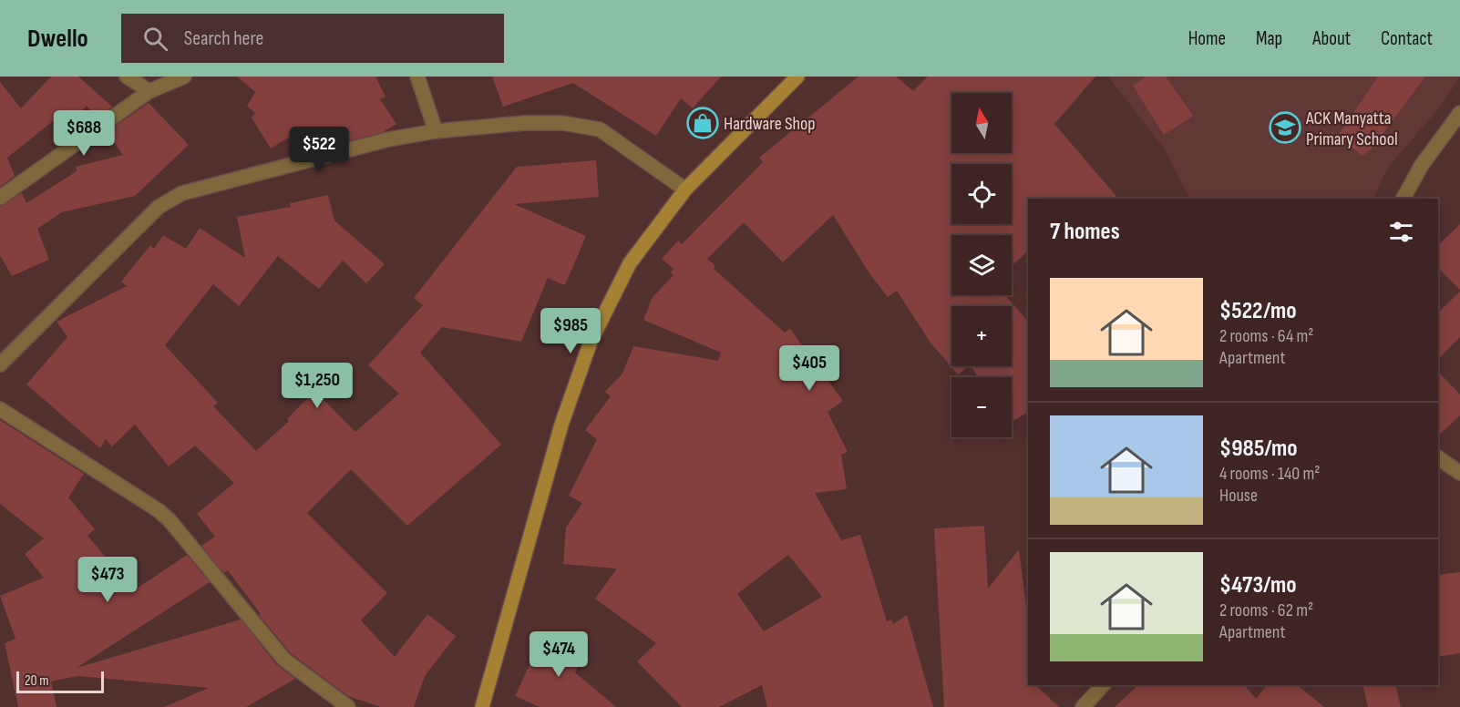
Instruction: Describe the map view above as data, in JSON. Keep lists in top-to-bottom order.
{
  "places": {
    "shop": ["Hardware Shop"],
    "school or university": ["ACK Manyatta Primary School"]
  },
  "scale_bar": "20 m",
  "north": "top",
  "page": {
    "header": "Dwello",
    "search": "Search here",
    "nav": [
      "Home",
      "Map",
      "About",
      "Contact"
    ],
    "map_buttons": ["+", "−"],
    "price": [
      "$688",
      "$522",
      "$985",
      "$405",
      "$1,250",
      "$473",
      "$474"
    ],
    "heading": "7 homes",
    "list": [
      {
        "name": "$522/mo",
        "note": "2 rooms · 64 m² · Apartment"
      },
      {
        "name": "$985/mo",
        "note": "4 rooms · 140 m² · House"
      },
      {
        "name": "$473/mo",
        "note": "2 rooms · 62 m² · Apartment"
      }
    ],
    "scale": "20 m"
  }
}
